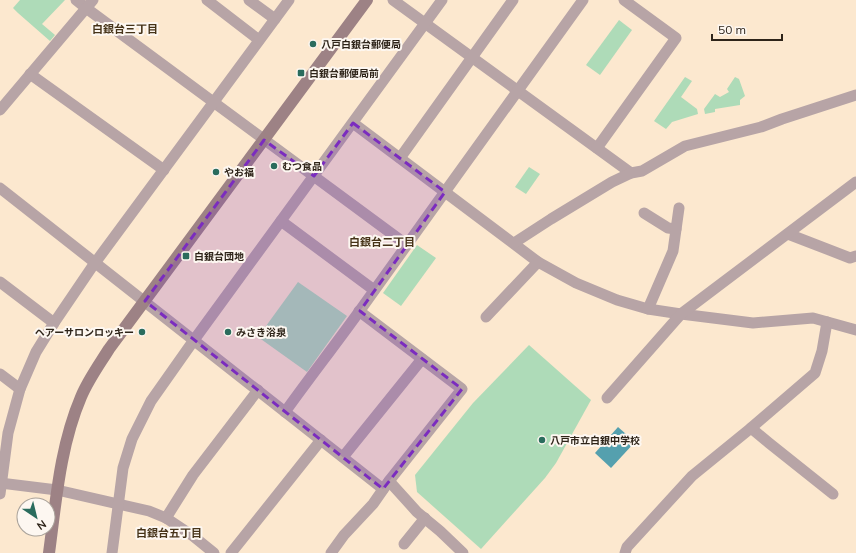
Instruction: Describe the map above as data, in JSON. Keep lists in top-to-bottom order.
{
  "districts": ["白銀台三丁目", "白銀台二丁目", "白銀台五丁目"],
  "places": {
    "other": [
      "八戸白銀台郵便局",
      "むつ食品",
      "やお福",
      "ヘアーサロンロッキー",
      "みさき浴泉",
      "八戸市立白銀中学校"
    ],
    "transit": ["白銀台郵便局前", "白銀台団地"]
  },
  "scale_bar": "50 m",
  "north": "bottom right"
}
